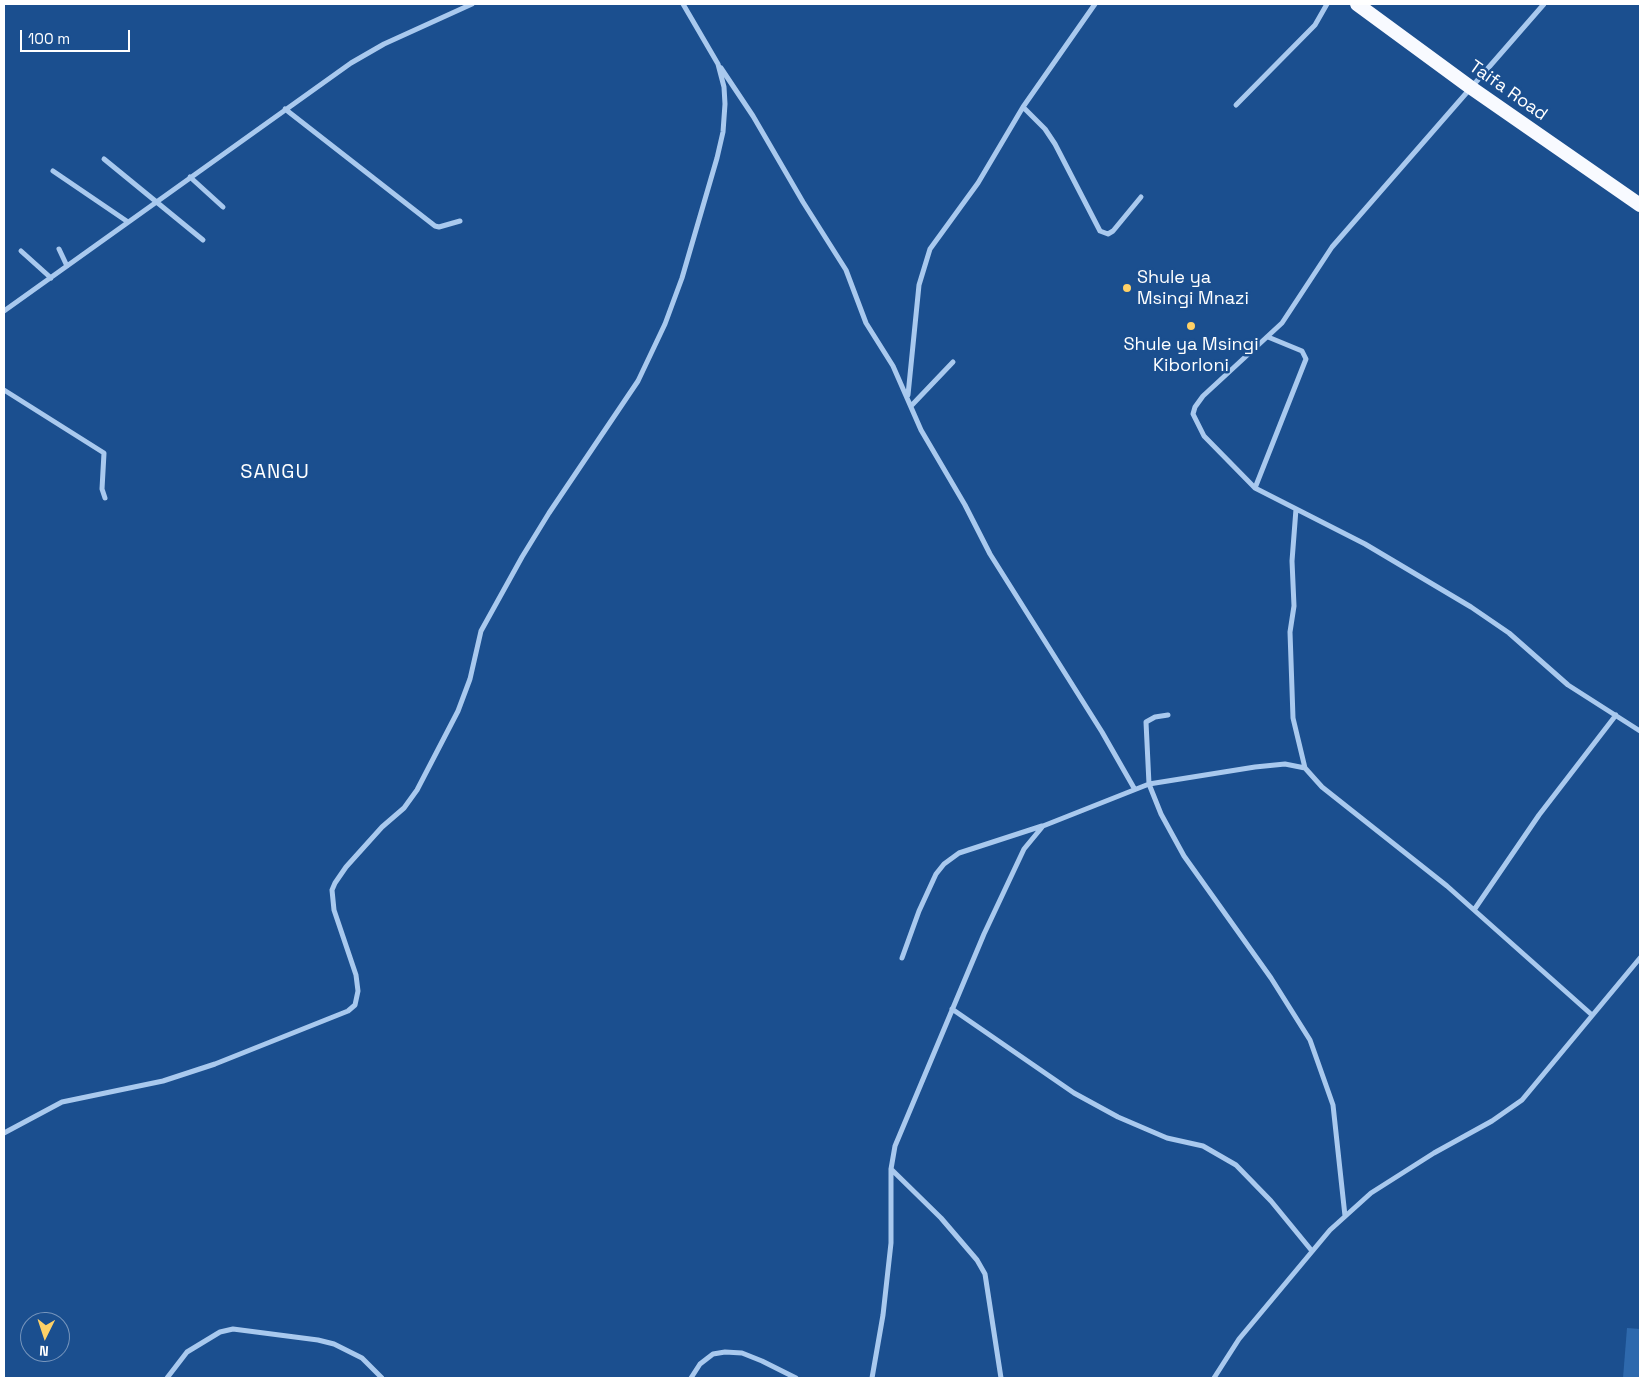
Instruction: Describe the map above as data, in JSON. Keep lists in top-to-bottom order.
{
  "streets": {
    "highway": ["Taifa Road"]
  },
  "districts": ["SANGU"],
  "places": ["Shule ya Msingi Mnazi", "Shule ya Msingi Kiborloni"],
  "scale_bar": "100 m",
  "north": "bottom"
}
